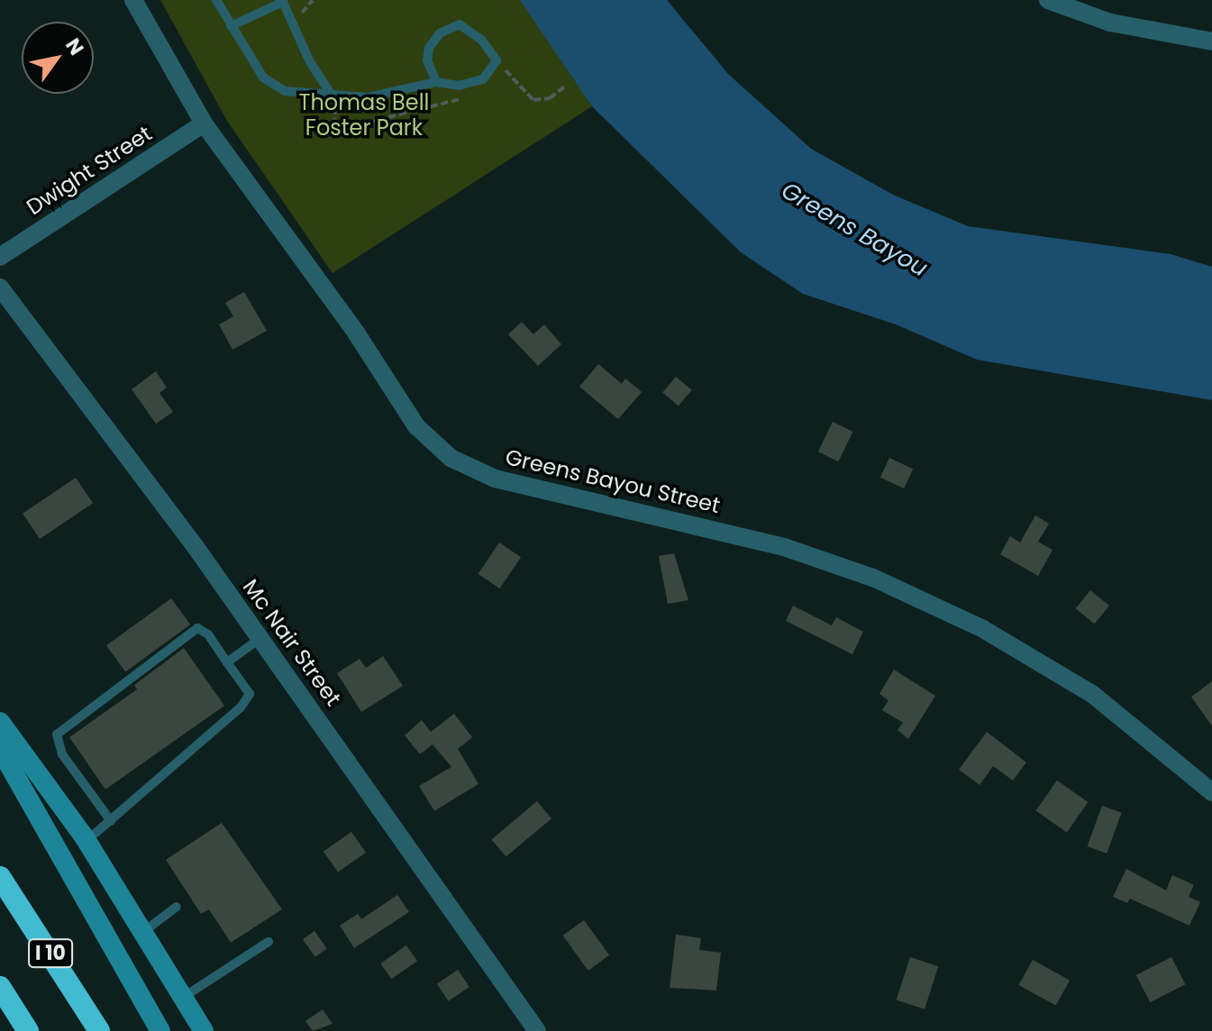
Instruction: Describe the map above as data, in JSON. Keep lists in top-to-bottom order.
{
  "streets": {
    "highway": ["I 10"],
    "street": ["Dwight Street", "Greens Bayou Street", "Mc Nair Street"]
  },
  "crossings": [
    ["Dwight Street", "Greens Bayou Street"]
  ],
  "water": ["Greens Bayou"],
  "parks": ["Thomas Bell Foster Park"],
  "north": "top right"
}
